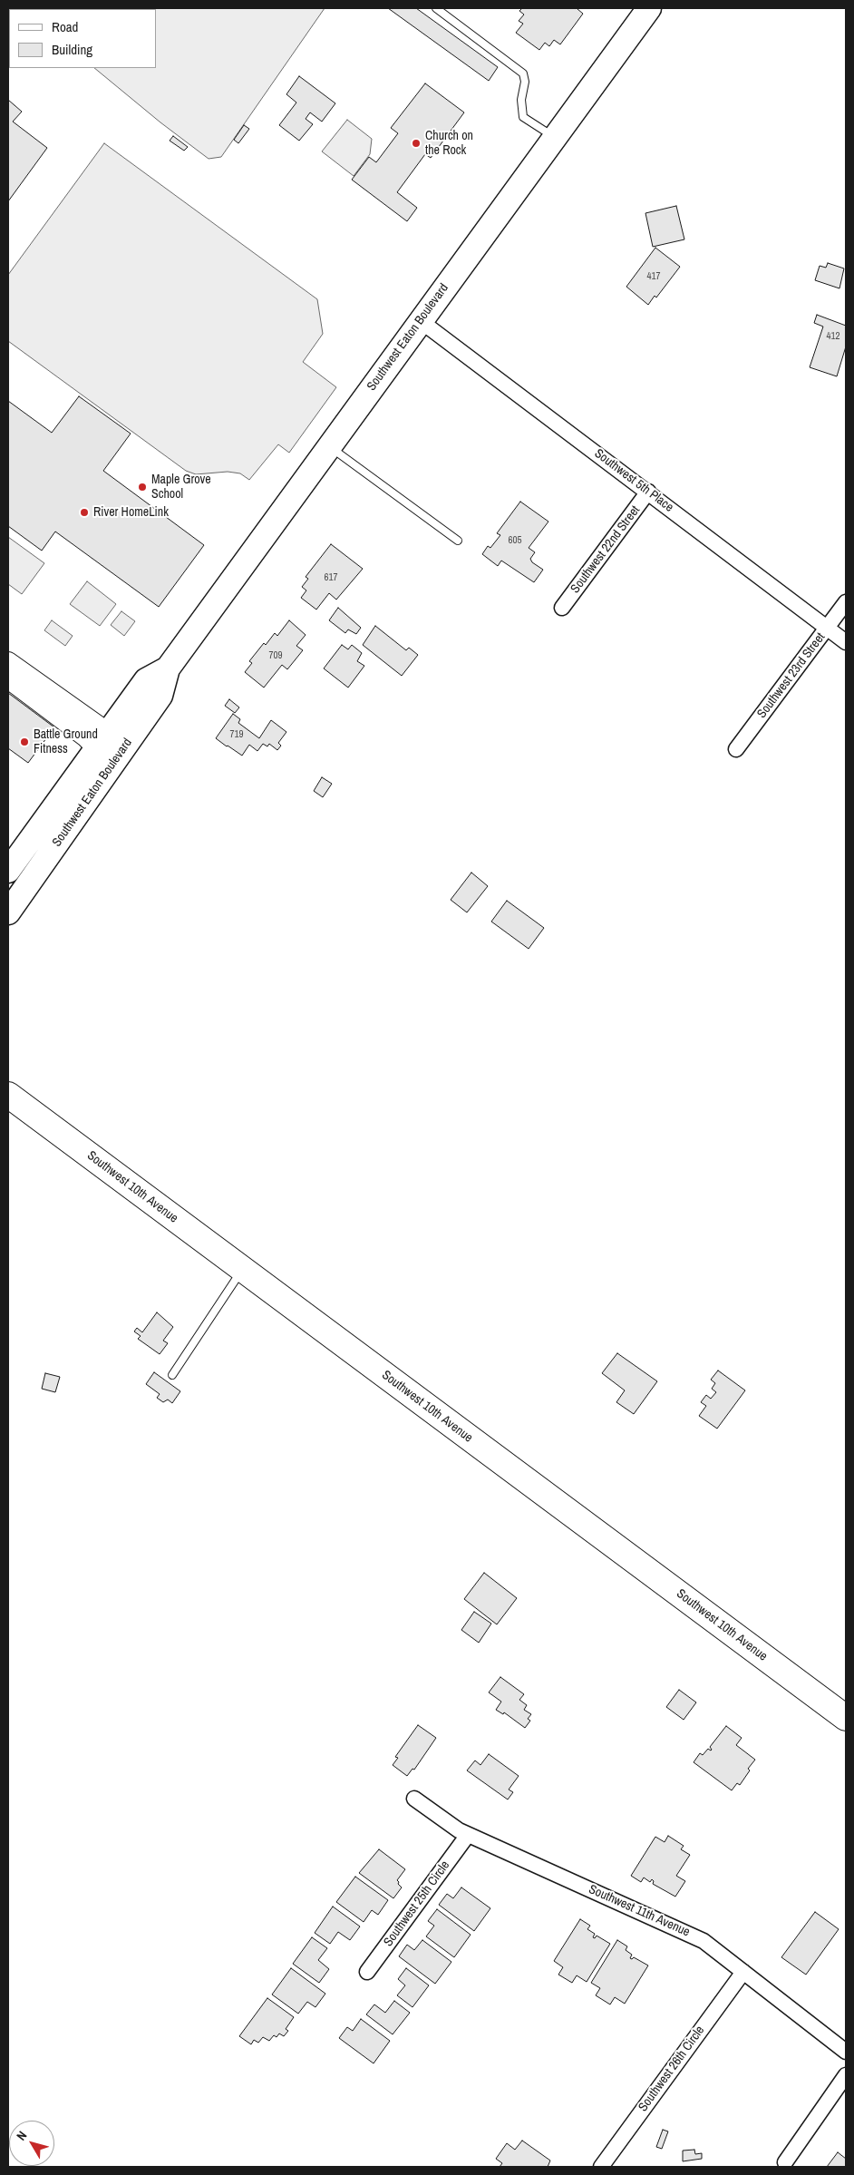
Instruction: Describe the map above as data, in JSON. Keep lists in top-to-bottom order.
{
  "streets": {
    "highway": ["Southwest 10th Avenue"],
    "main road": ["Southwest Eaton Boulevard"],
    "street": [
      "Southwest 5th Place",
      "Southwest 22nd Street",
      "Southwest 23rd Street",
      "Southwest 25th Circle",
      "Southwest 11th Avenue",
      "Southwest 26th Circle"
    ]
  },
  "crossings": [
    ["Southwest Eaton Boulevard", "Southwest 5th Place"],
    ["Southwest 5th Place", "Southwest 22nd Street"],
    ["Southwest 5th Place", "Southwest 23rd Street"],
    ["Southwest 25th Circle", "Southwest 11th Avenue"],
    ["Southwest 11th Avenue", "Southwest 26th Circle"]
  ],
  "places": [
    "Church on the Rock",
    "Maple Grove School",
    "River HomeLink",
    "Battle Ground Fitness"
  ],
  "house_numbers": [
    "417",
    "412",
    "605",
    "617",
    "709",
    "719"
  ],
  "legend": ["Road", "Building"],
  "north": "top left"
}
